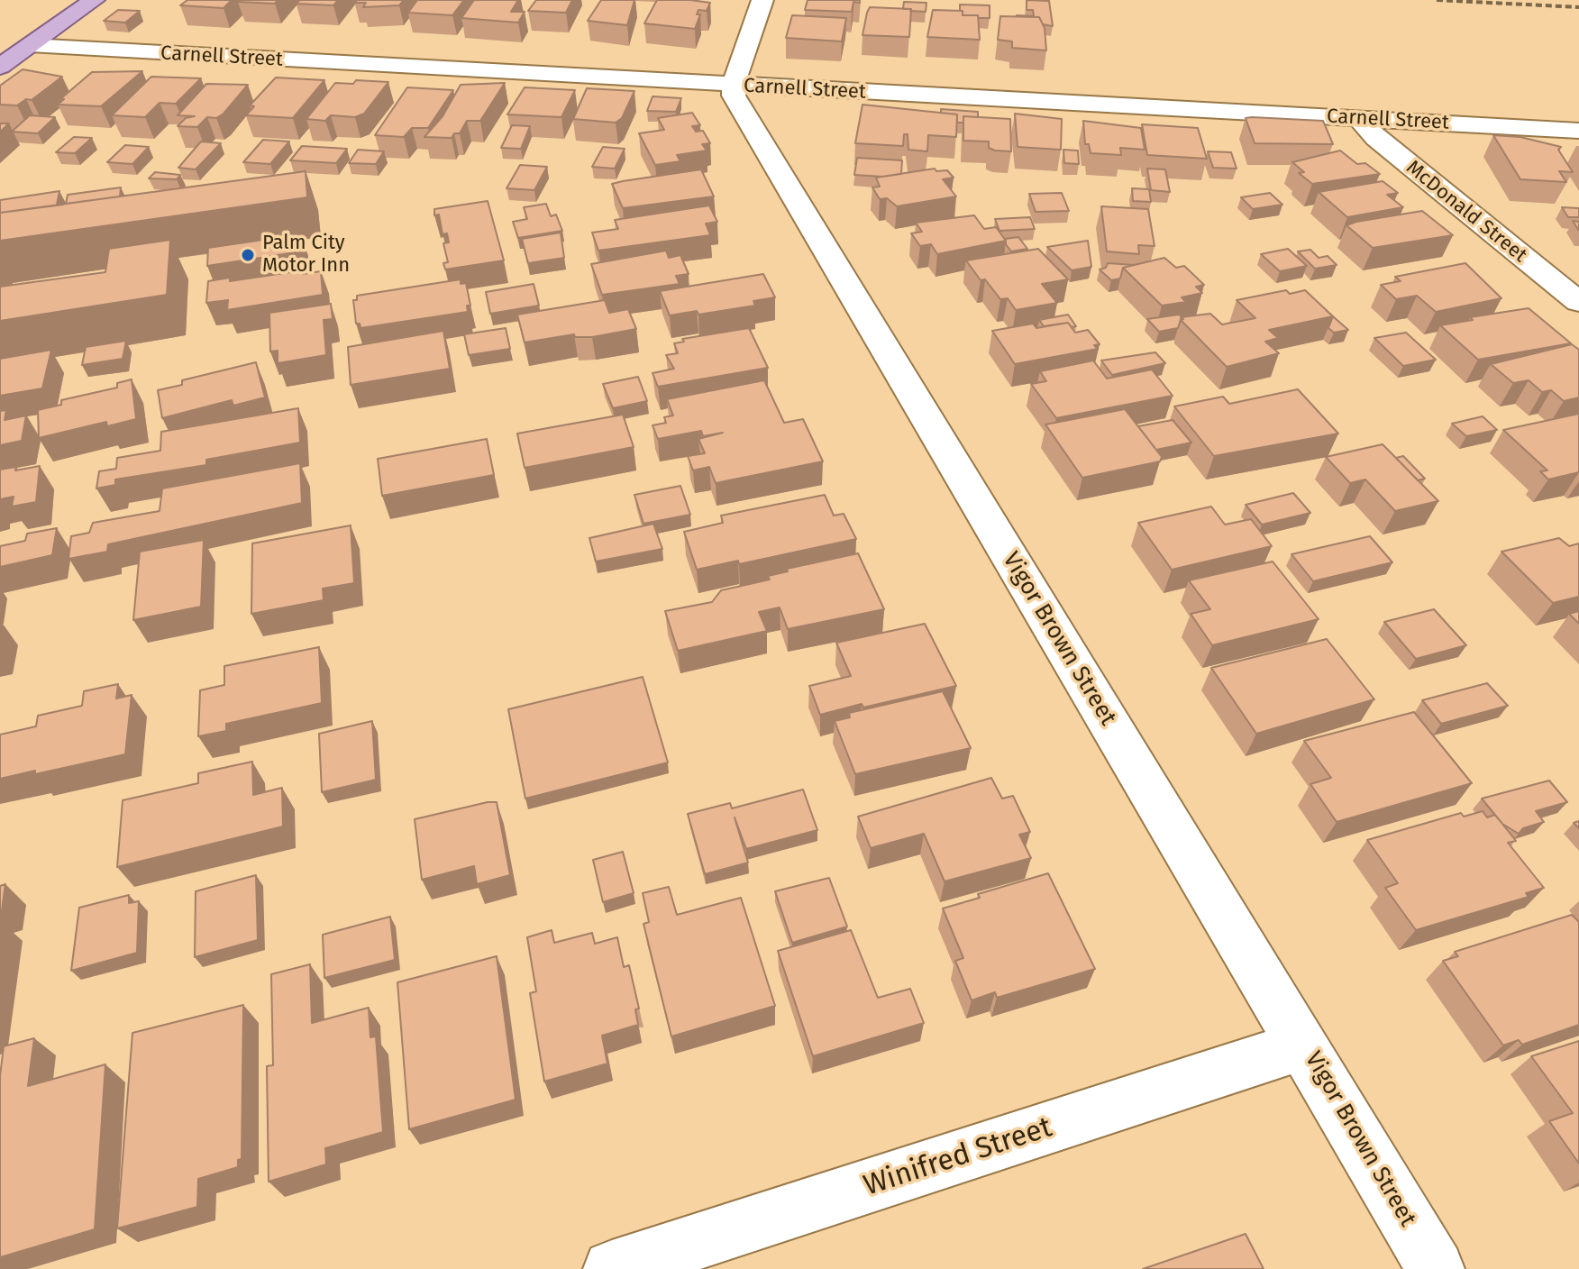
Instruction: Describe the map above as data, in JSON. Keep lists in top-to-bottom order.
{
  "streets": {
    "street": [
      "Carnell Street",
      "McDonald Street",
      "Vigor Brown Street",
      "Winifred Street"
    ]
  },
  "crossings": [
    ["Carnell Street", "McDonald Street"],
    ["Carnell Street", "Vigor Brown Street"],
    ["Vigor Brown Street", "Winifred Street"]
  ],
  "places": ["Palm City Motor Inn"]
}
